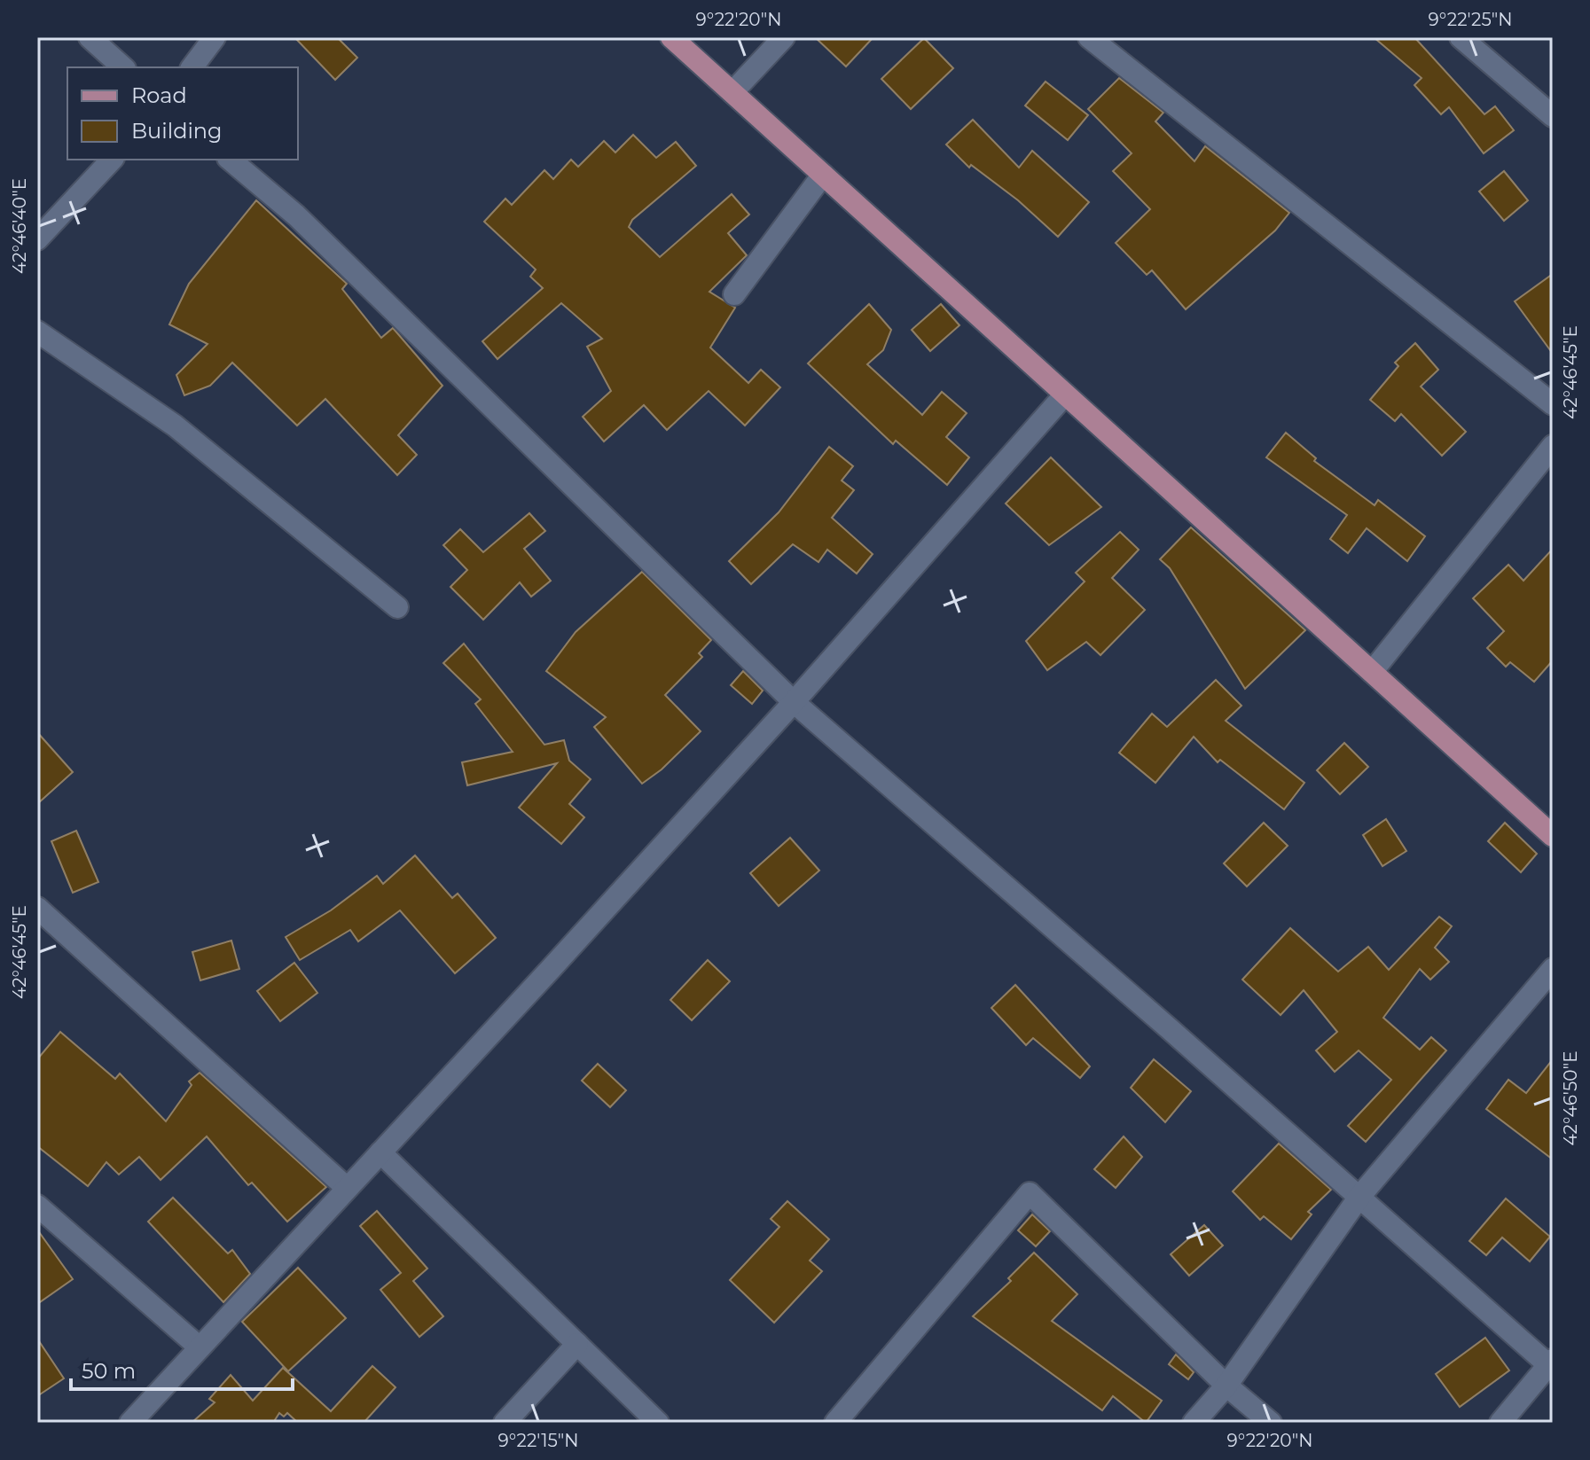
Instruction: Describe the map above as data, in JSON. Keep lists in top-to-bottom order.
{
  "legend": ["Road", "Building"],
  "scale_bar": "50 m",
  "coordinates": [
    "9°22'20\"N",
    "9°22'25\"N",
    "42°46'40\"E",
    "42°46'45\"E",
    "42°46'50\"E",
    "9°22'15\"N"
  ]
}
